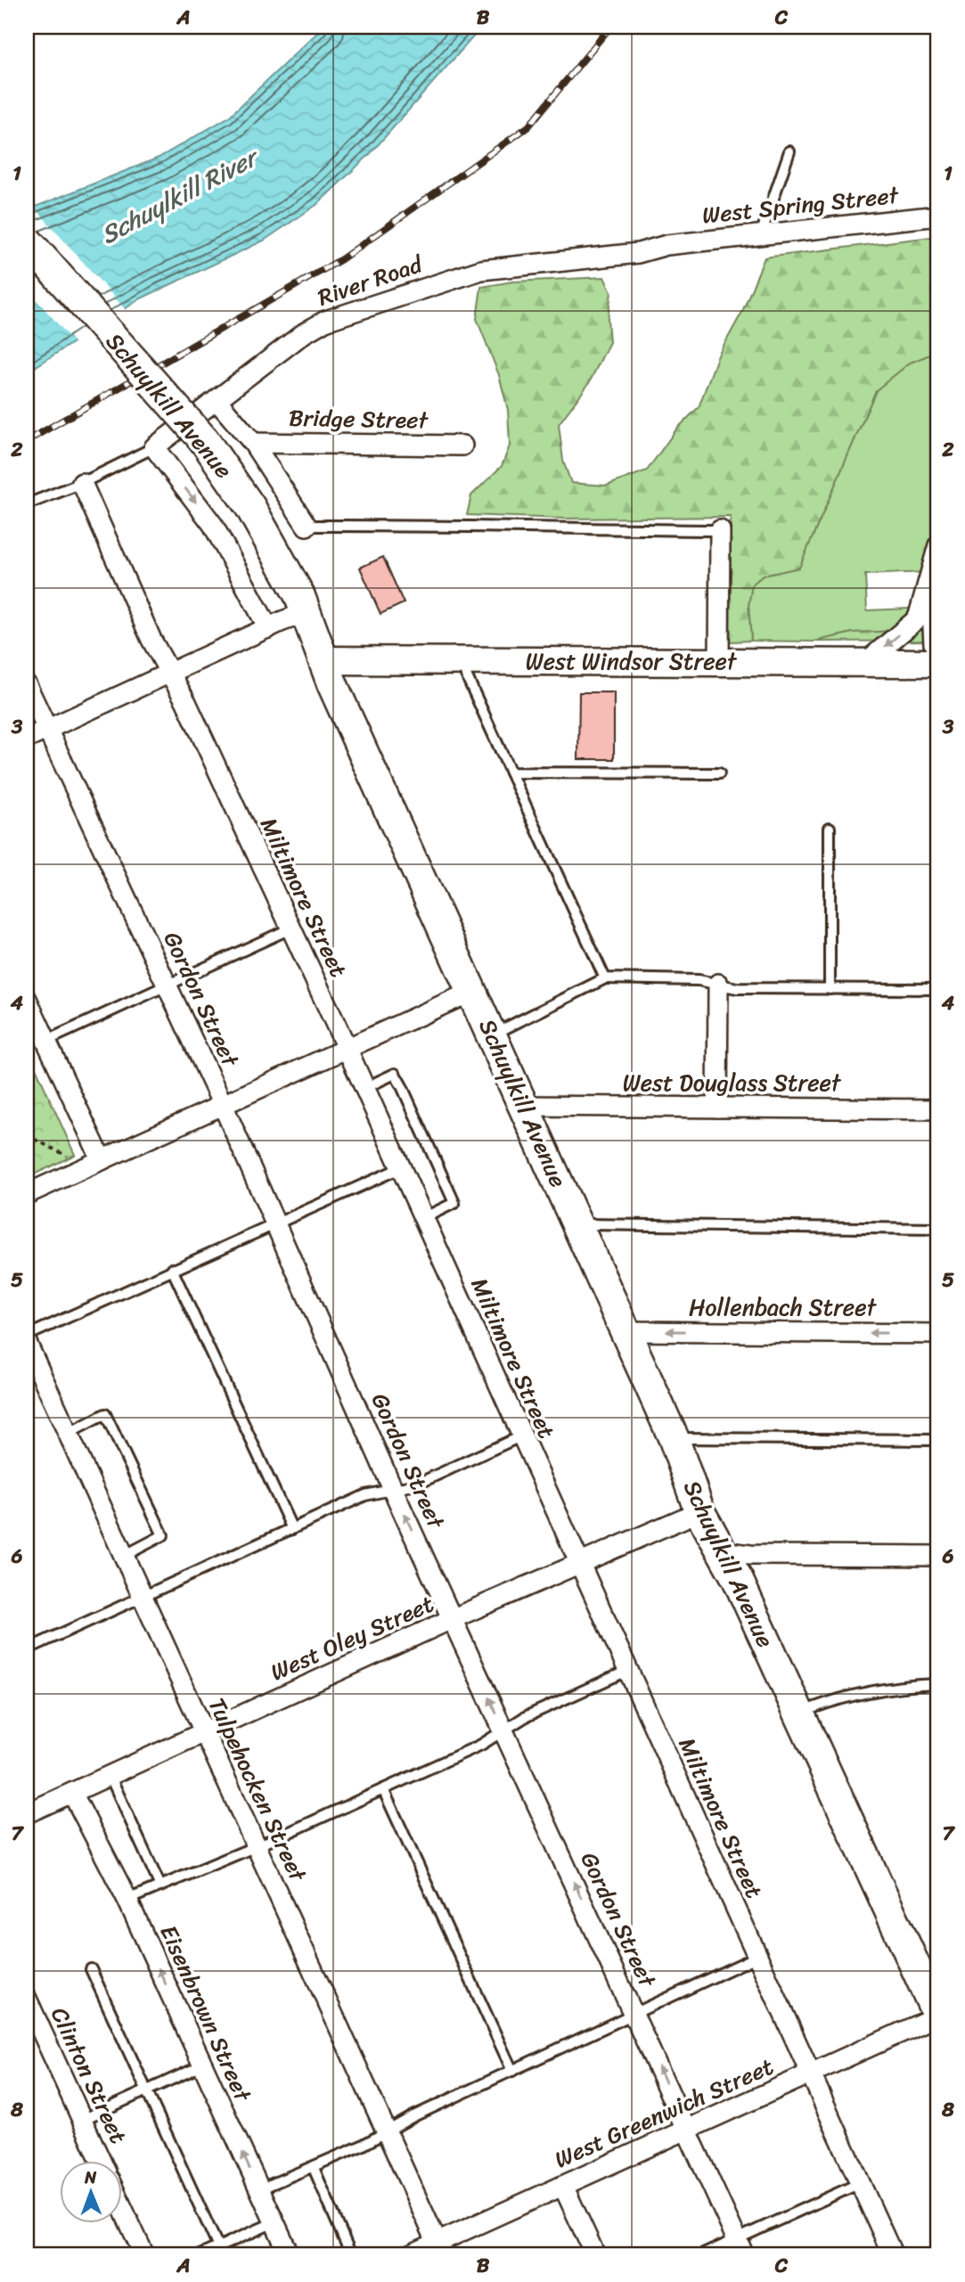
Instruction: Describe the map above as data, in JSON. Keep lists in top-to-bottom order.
{
  "streets": {
    "main road": ["Schuylkill Avenue", "West Windsor Street"],
    "street": [
      "West Spring Street",
      "River Road",
      "Bridge Street",
      "Miltimore Street",
      "Gordon Street",
      "West Douglass Street",
      "Hollenbach Street",
      "West Oley Street",
      "Tulpehocken Street",
      "Eisenbrown Street",
      "Clinton Street",
      "West Greenwich Street"
    ]
  },
  "crossings": [
    ["West Spring Street", "River Road"],
    ["River Road", "Schuylkill Avenue"],
    ["River Road", "Miltimore Street"],
    ["Schuylkill Avenue", "Bridge Street"],
    ["Schuylkill Avenue", "West Windsor Street"],
    ["Schuylkill Avenue", "West Douglass Street"],
    ["Schuylkill Avenue", "Hollenbach Street"],
    ["Schuylkill Avenue", "West Oley Street"],
    ["Schuylkill Avenue", "West Greenwich Street"],
    ["Miltimore Street", "West Oley Street"],
    ["Miltimore Street", "West Greenwich Street"],
    ["Gordon Street", "West Oley Street"],
    ["Gordon Street", "West Greenwich Street"],
    ["West Oley Street", "Tulpehocken Street"],
    ["West Oley Street", "Eisenbrown Street"],
    ["Tulpehocken Street", "West Greenwich Street"]
  ],
  "one_way": ["Gordon Street", "Hollenbach Street", "Eisenbrown Street"],
  "water": ["Schuylkill River"],
  "north": "top",
  "grid": {
    "columns": ["A", "B", "C"],
    "rows": [
      "1",
      "2",
      "3",
      "4",
      "5",
      "6",
      "7",
      "8"
    ]
  }
}
